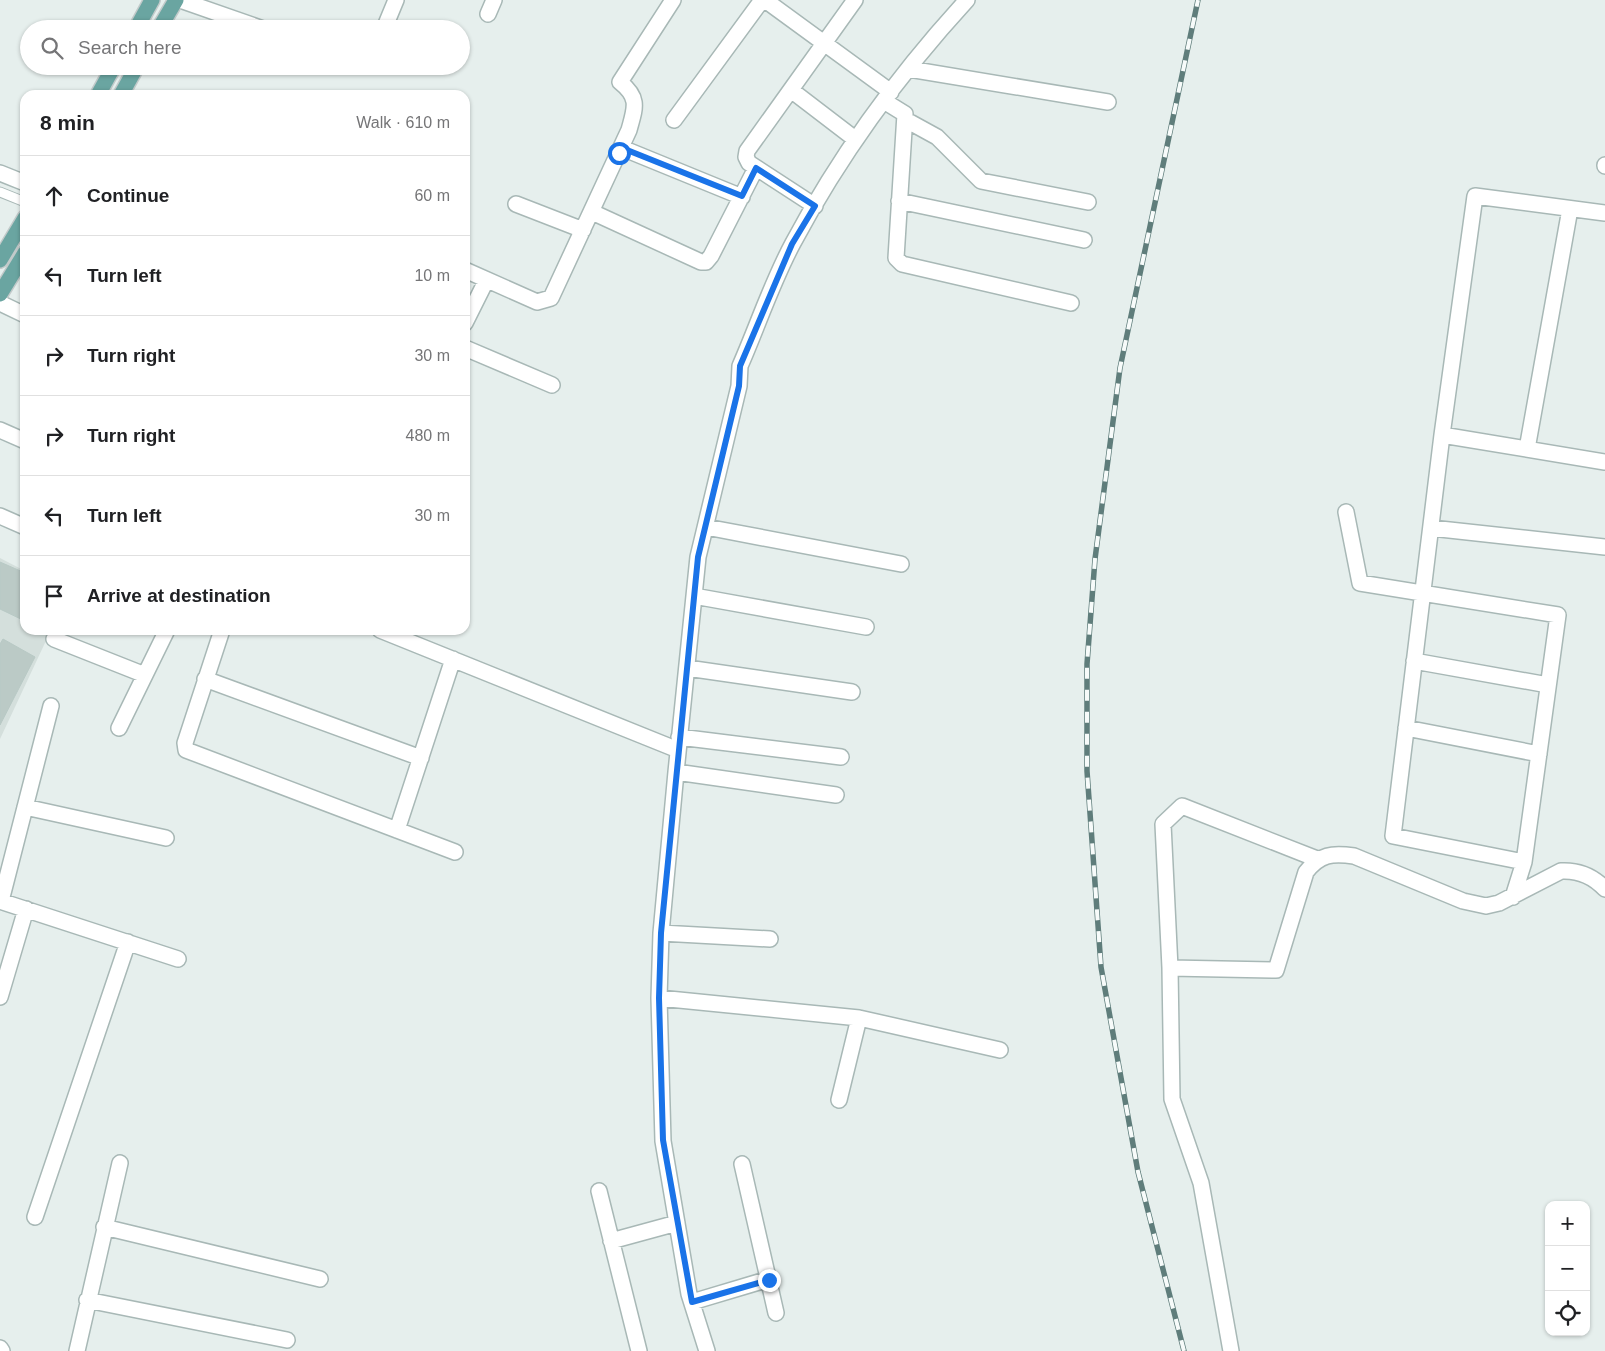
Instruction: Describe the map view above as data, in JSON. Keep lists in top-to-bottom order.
{
  "page": {
    "search": "Search here",
    "heading": ["8 min", "Walk · 610 m"],
    "list": [
      ["Continue", "60 m"],
      ["Turn left", "10 m"],
      ["Turn right", "30 m"],
      ["Turn right", "480 m"],
      ["Turn left", "30 m"],
      "Arrive at destination"
    ],
    "map_buttons": ["+", "−"]
  }
}
